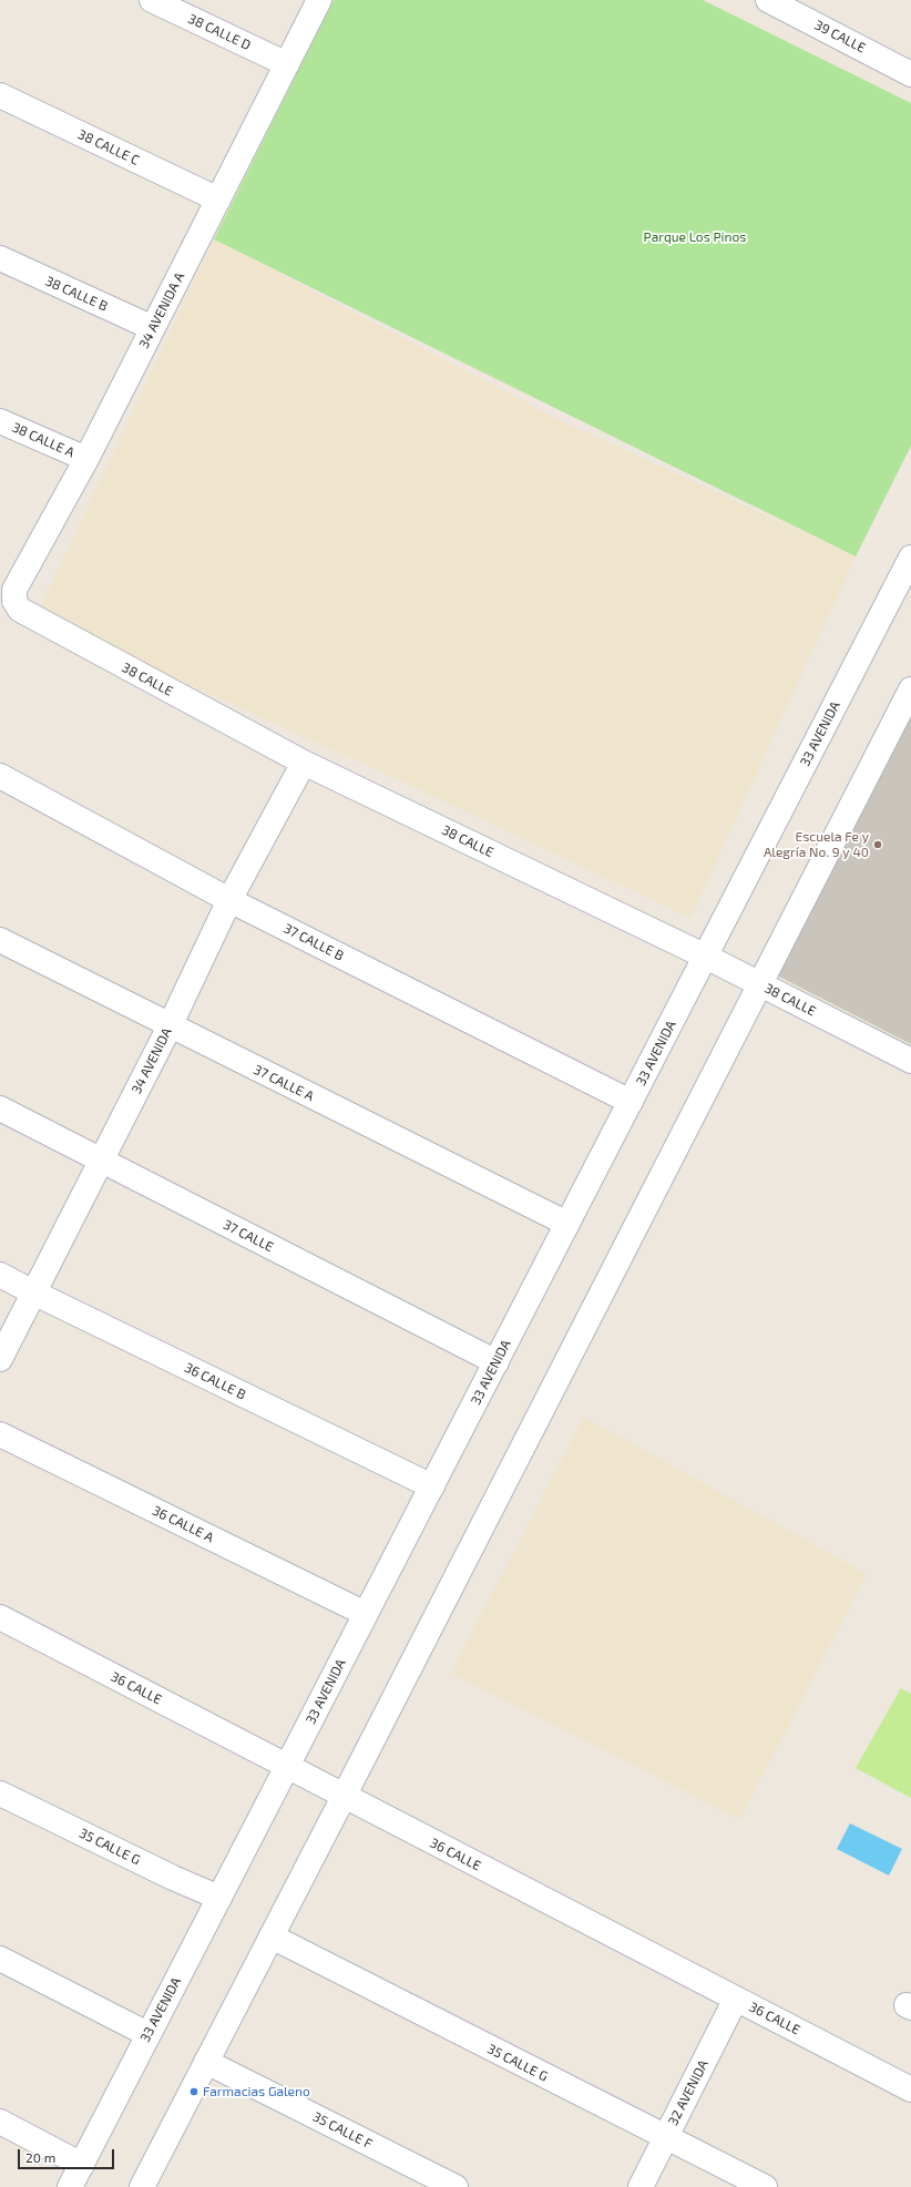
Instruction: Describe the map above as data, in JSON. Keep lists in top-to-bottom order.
{
  "streets": {
    "street": [
      "38 CALLE D",
      "39 CALLE",
      "38 CALLE C",
      "38 CALLE B",
      "34 AVENIDA A",
      "38 CALLE A",
      "38 CALLE",
      "33 AVENIDA",
      "37 CALLE B",
      "34 AVENIDA",
      "37 CALLE A",
      "37 CALLE",
      "36 CALLE B",
      "36 CALLE A",
      "36 CALLE",
      "35 CALLE G",
      "32 AVENIDA",
      "35 CALLE F"
    ]
  },
  "crossings": [
    ["38 CALLE D", "34 AVENIDA A"],
    ["38 CALLE C", "34 AVENIDA A"],
    ["38 CALLE B", "34 AVENIDA A"],
    ["34 AVENIDA A", "38 CALLE A"],
    ["34 AVENIDA A", "38 CALLE"],
    ["38 CALLE", "33 AVENIDA"],
    ["38 CALLE", "34 AVENIDA"],
    ["33 AVENIDA", "37 CALLE B"],
    ["33 AVENIDA", "37 CALLE A"],
    ["33 AVENIDA", "37 CALLE"],
    ["33 AVENIDA", "36 CALLE B"],
    ["33 AVENIDA", "36 CALLE A"],
    ["33 AVENIDA", "36 CALLE"],
    ["33 AVENIDA", "35 CALLE G"],
    ["37 CALLE B", "34 AVENIDA"],
    ["34 AVENIDA", "37 CALLE A"],
    ["34 AVENIDA", "37 CALLE"],
    ["34 AVENIDA", "36 CALLE B"],
    ["36 CALLE", "32 AVENIDA"],
    ["35 CALLE G", "32 AVENIDA"]
  ],
  "parks": ["Parque Los Pinos"],
  "places": ["Escuela Fe y Alegría No. 9 y 40", "Farmacias Galeno"],
  "scale_bar": "20 m"
}
